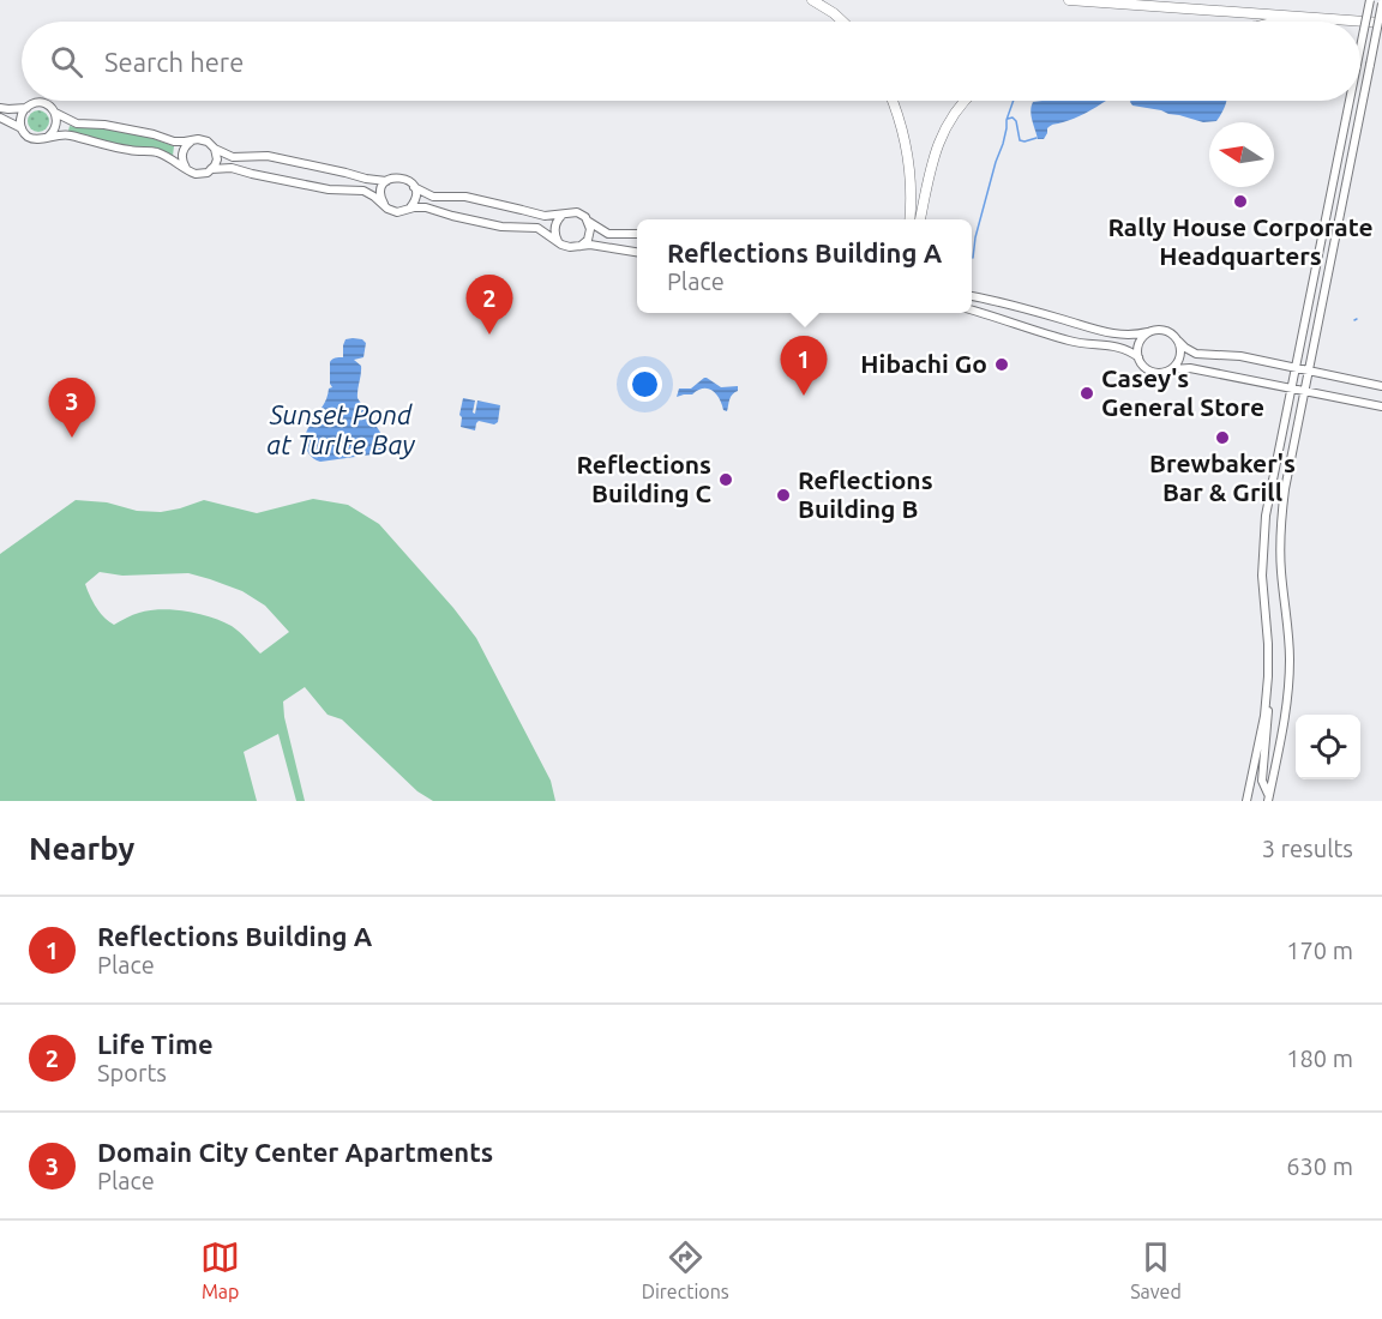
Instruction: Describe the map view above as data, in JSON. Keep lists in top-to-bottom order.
{
  "water": ["Sunset Pond at Turlte Bay"],
  "places": [
    "Rally House Corporate Headquarters",
    "Hibachi Go",
    "Casey's General Store",
    "Brewbaker's Bar & Grill",
    "Reflections Building C",
    "Reflections Building B"
  ],
  "north": "left",
  "page": {
    "search": "Search here",
    "popup": ["Reflections Building A", "Place"],
    "pins": ["2", "1", "3"],
    "heading": ["Nearby", "3 results"],
    "list": [
      {
        "mark": "1",
        "name": "Reflections Building A",
        "note": "Place",
        "value": "170 m"
      },
      {
        "mark": "2",
        "name": "Life Time",
        "note": "Sports",
        "value": "180 m"
      },
      {
        "mark": "3",
        "name": "Domain City Center Apartments",
        "note": "Place",
        "value": "630 m"
      }
    ],
    "nav": ["Map", "Directions", "Saved"]
  }
}
